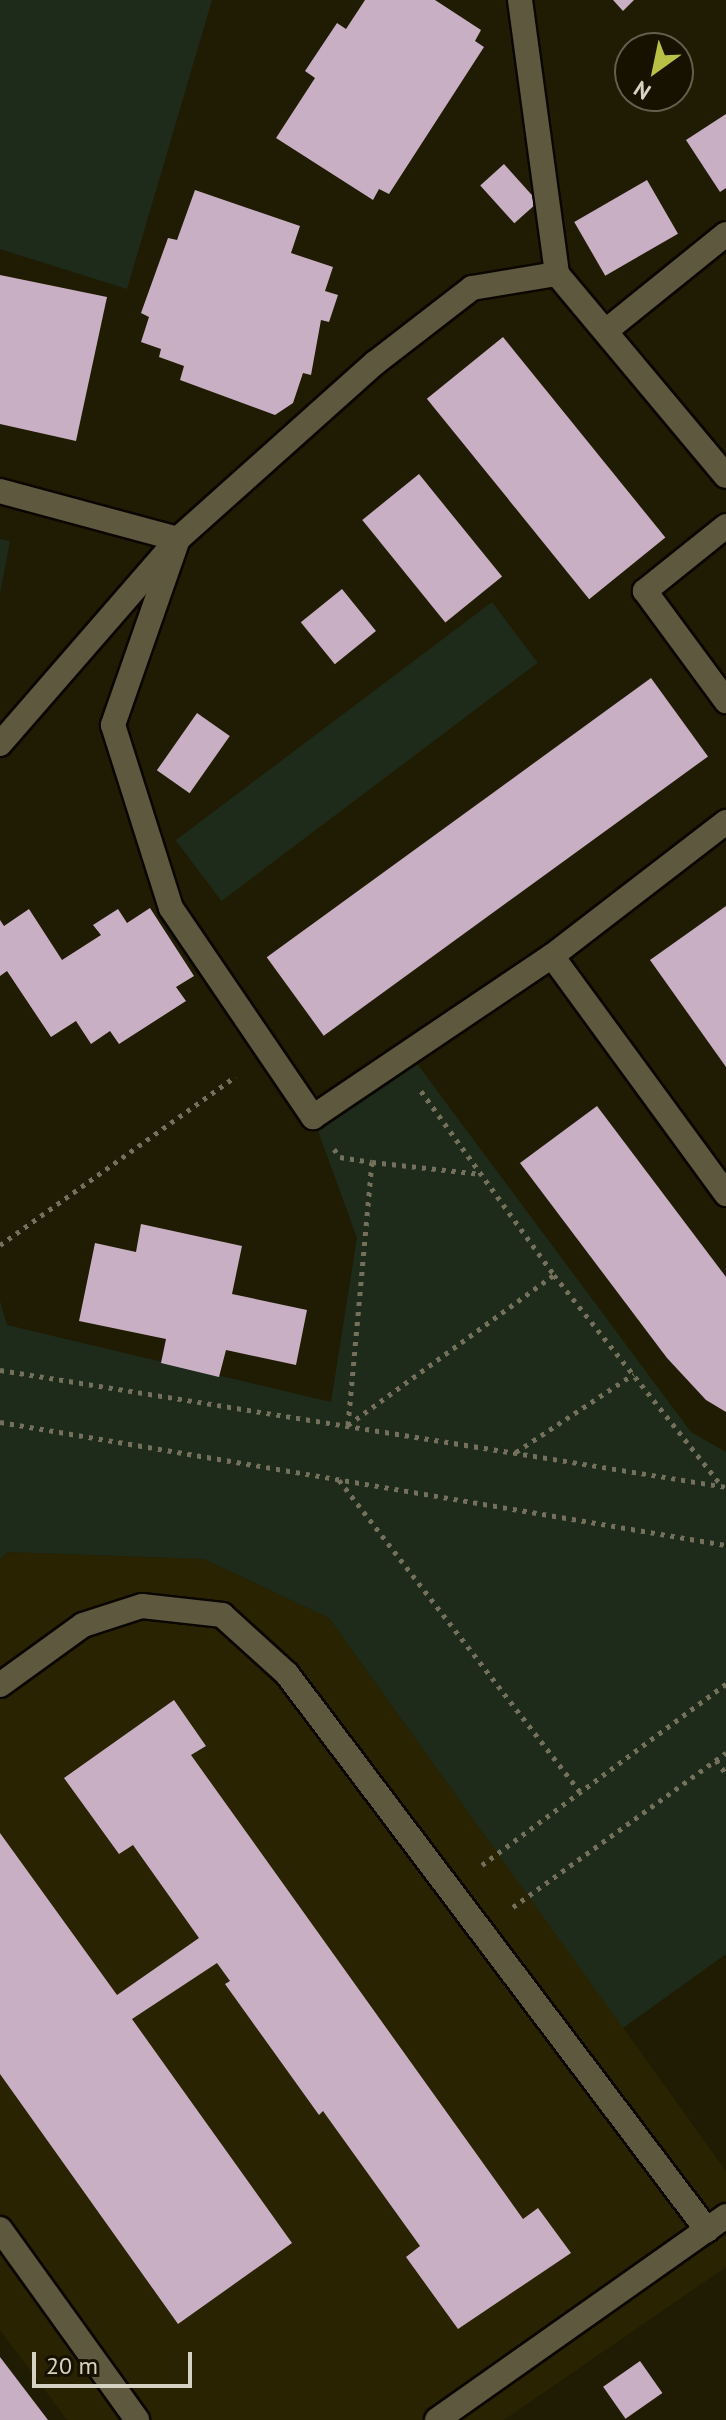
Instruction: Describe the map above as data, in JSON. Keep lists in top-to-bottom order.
{
  "scale_bar": "20 m",
  "north": "bottom left"
}
